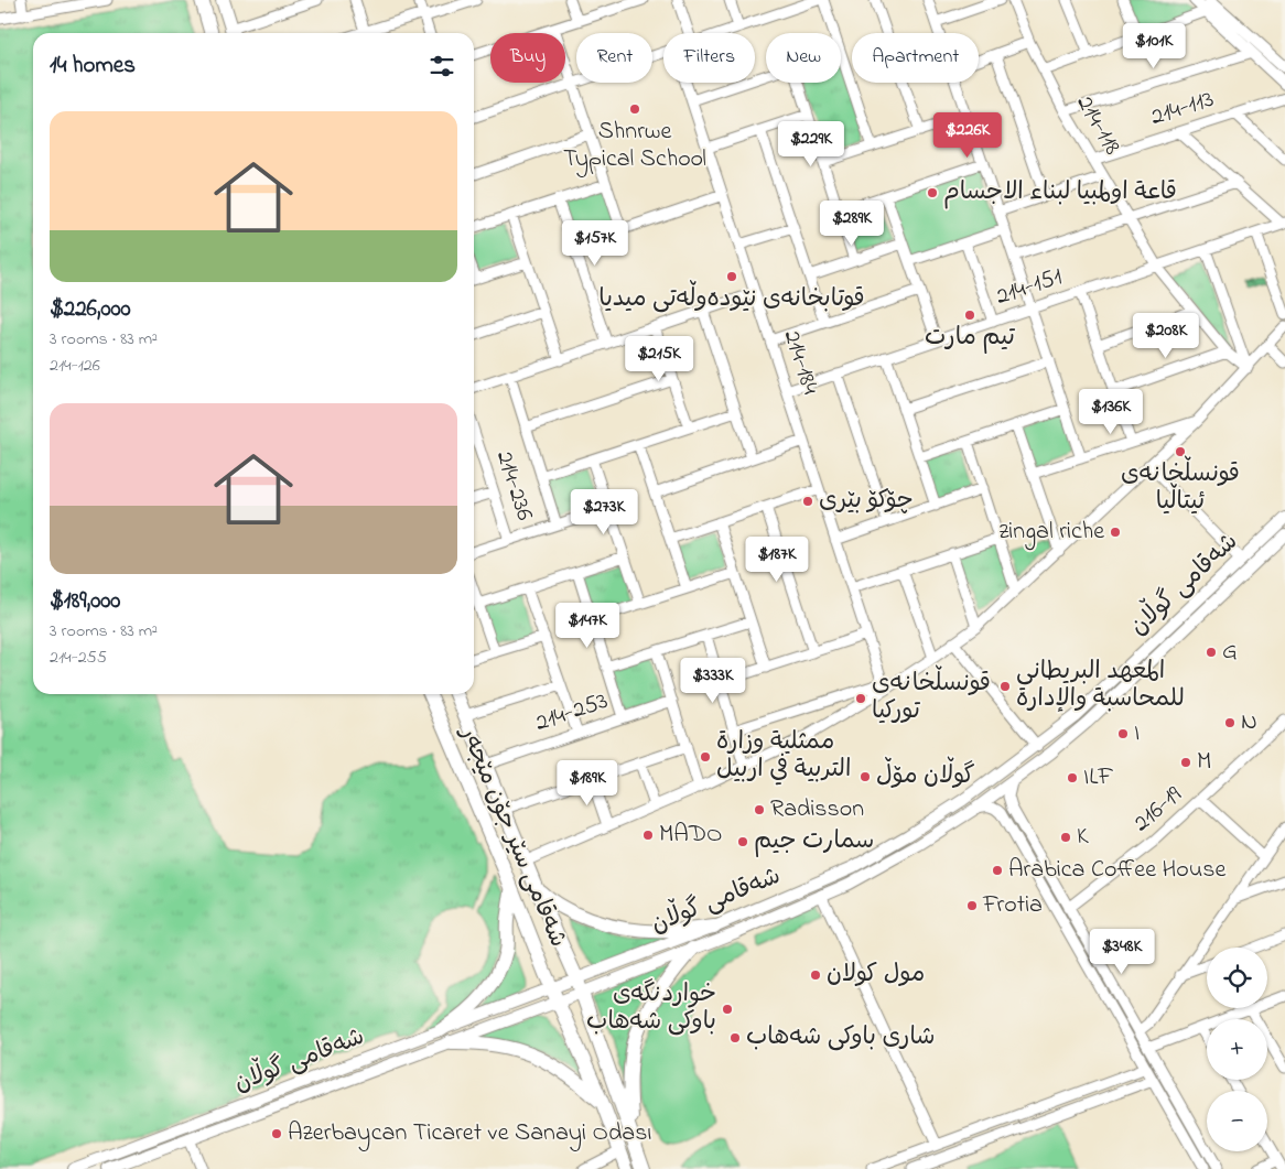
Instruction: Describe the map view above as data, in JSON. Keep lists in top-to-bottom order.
{
  "streets": {
    "highway": ["شەقامی سێر جۆن مێجەر"],
    "main road": ["شەقامی گوڵان"],
    "street": [
      "214-113",
      "214-118",
      "214-151",
      "214-184",
      "214-236",
      "214-253",
      "216-19"
    ]
  },
  "crossings": [
    ["214-113", "214-118"],
    ["214-118", "214-151"],
    ["214-151", "214-184"],
    ["شەقامی گوڵان", "شەقامی سێر جۆن مێجەر"],
    ["214-253", "شەقامی سێر جۆن مێجەر"]
  ],
  "places": [
    "Shnrwe Typical School",
    "قاعة اولمبيا لبناء الاجسام",
    "قوتابخانەی نێودەوڵەتی میدیا",
    "تيم مارت",
    "قونسڵخانەی ئیتاڵیا",
    "چۆکۆ بێری",
    "zingal riche",
    "G",
    "المعهد البريطاني للمحاسبة والإدارة",
    "قونسڵخانەی تورکیا",
    "N",
    "I",
    "ممثلية وزارة التربية في اربيل",
    "M",
    "گوڵان مۆڵ",
    "ILF",
    "Radisson",
    "MADO",
    "K",
    "سمارت جیم",
    "Arabica Coffee House",
    "Frotia",
    "مول كولان",
    "خواردنگەی باوکی شەھاب",
    "شاری باوکی شەھاب",
    "Azerbaycan Ticaret ve Sanayi Odası"
  ],
  "page": {
    "price": [
      "$101K",
      "$226K",
      "$229K",
      "$289K",
      "$157K",
      "$208K",
      "$215K",
      "$136K",
      "$273K",
      "$187K",
      "$147K",
      "$333K",
      "$189K",
      "$348K"
    ],
    "chip": [
      "Buy",
      "Rent",
      "Filters",
      "New",
      "Apartment"
    ],
    "heading": "14 homes",
    "list": [
      {
        "name": "$226,000",
        "note": "3 rooms · 83 m² · 214-126"
      },
      {
        "name": "$189,000",
        "note": "3 rooms · 83 m² · 214-255"
      }
    ],
    "map_buttons": ["+", "−"]
  }
}
